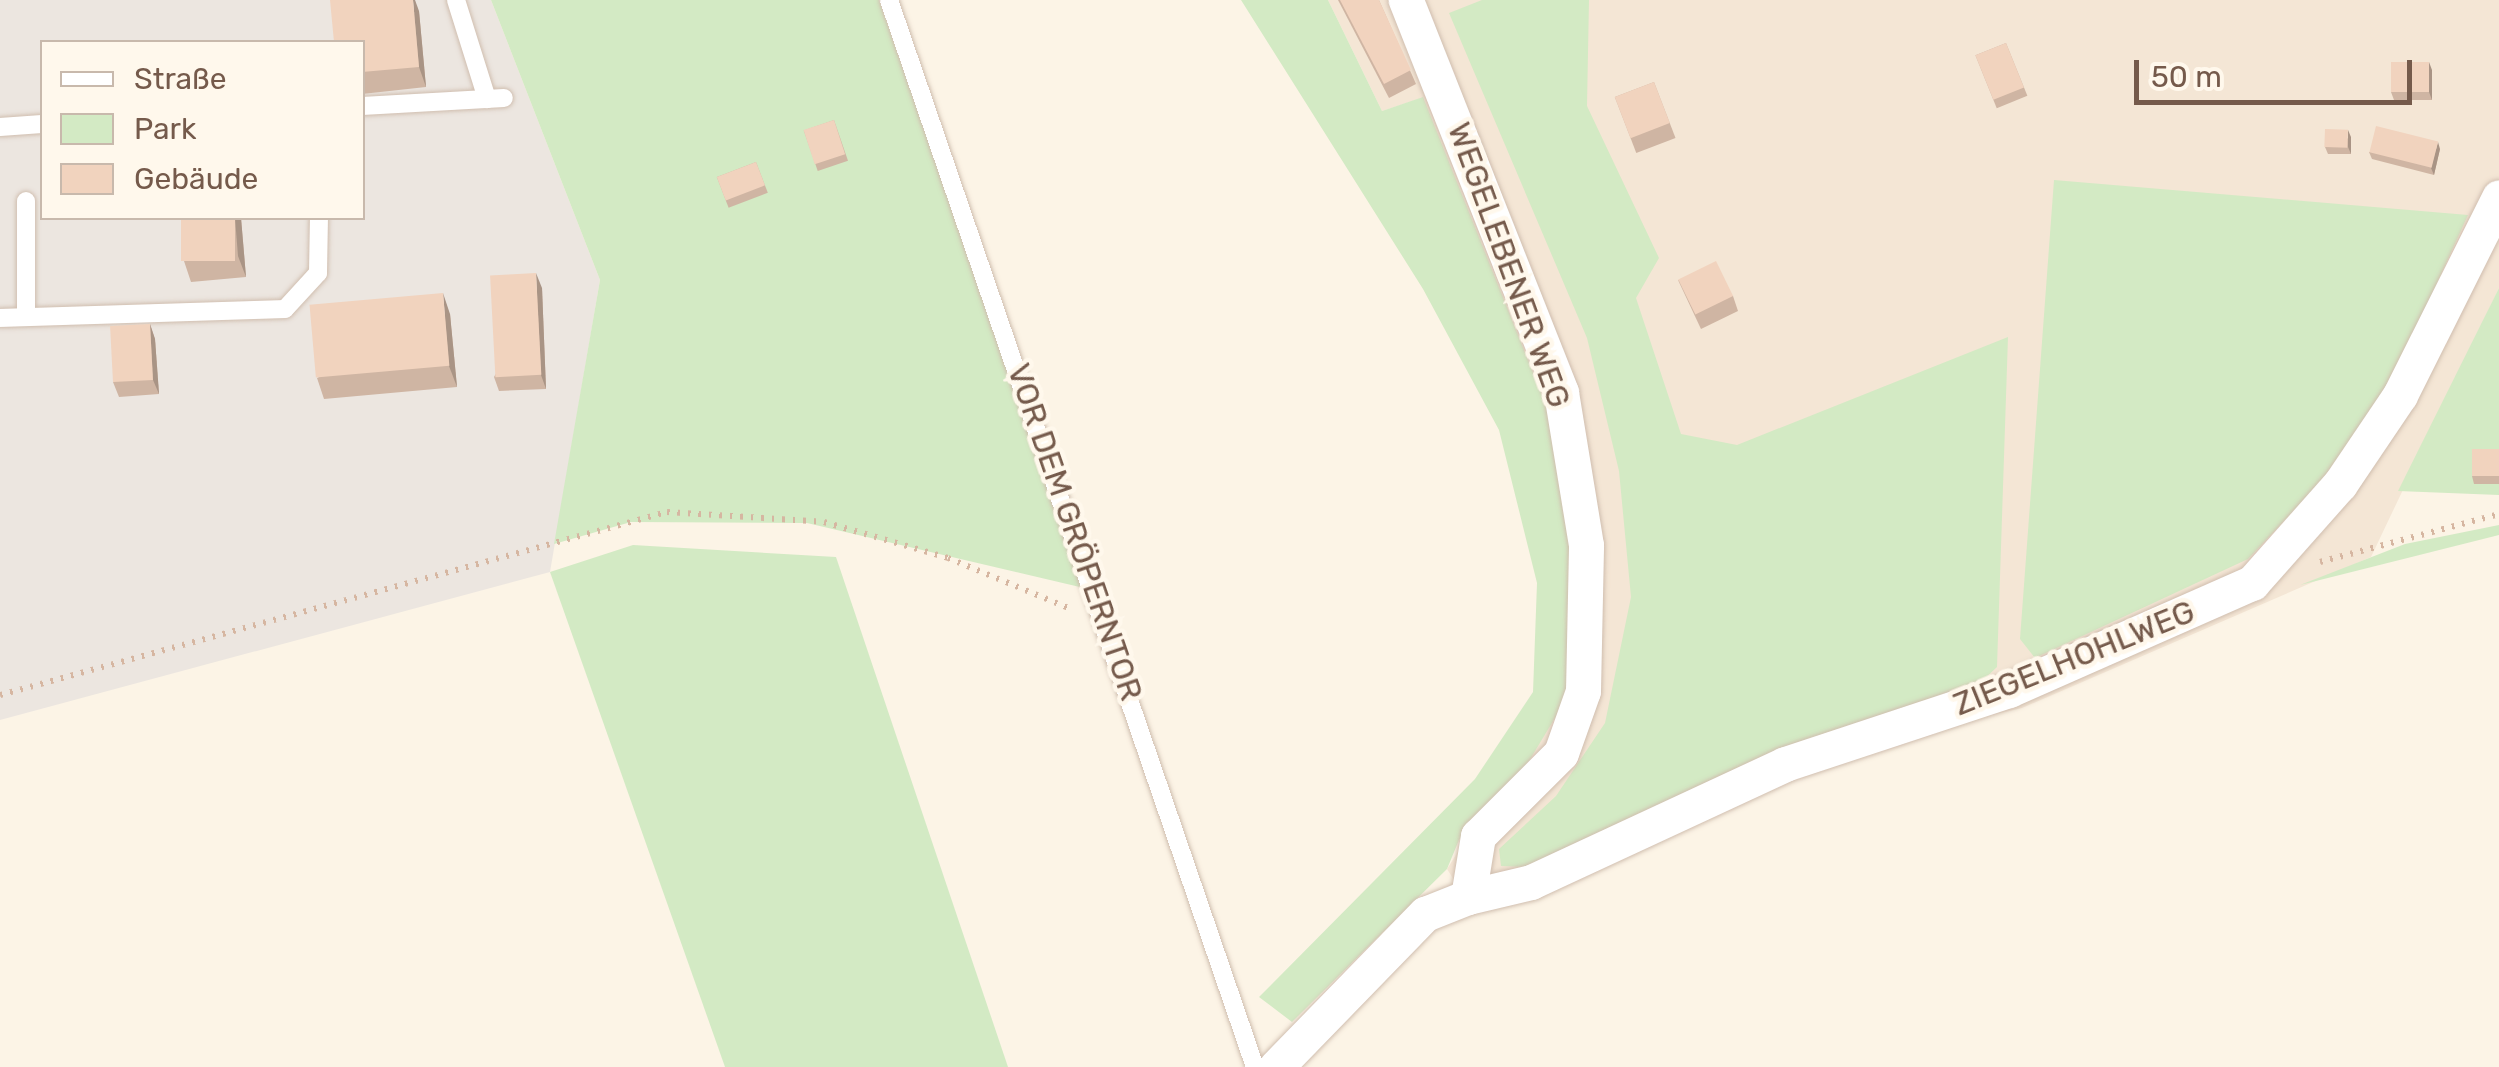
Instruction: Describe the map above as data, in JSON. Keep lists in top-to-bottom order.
{
  "streets": {
    "street": ["WEGELEBENER WEG", "ZIEGELHOHLWEG"],
    "lane": ["VOR DEM GRÖPERNTOR"]
  },
  "crossings": [
    ["WEGELEBENER WEG", "ZIEGELHOHLWEG"]
  ],
  "legend": ["Straße", "Park", "Gebäude"],
  "scale_bar": "50 m"
}
